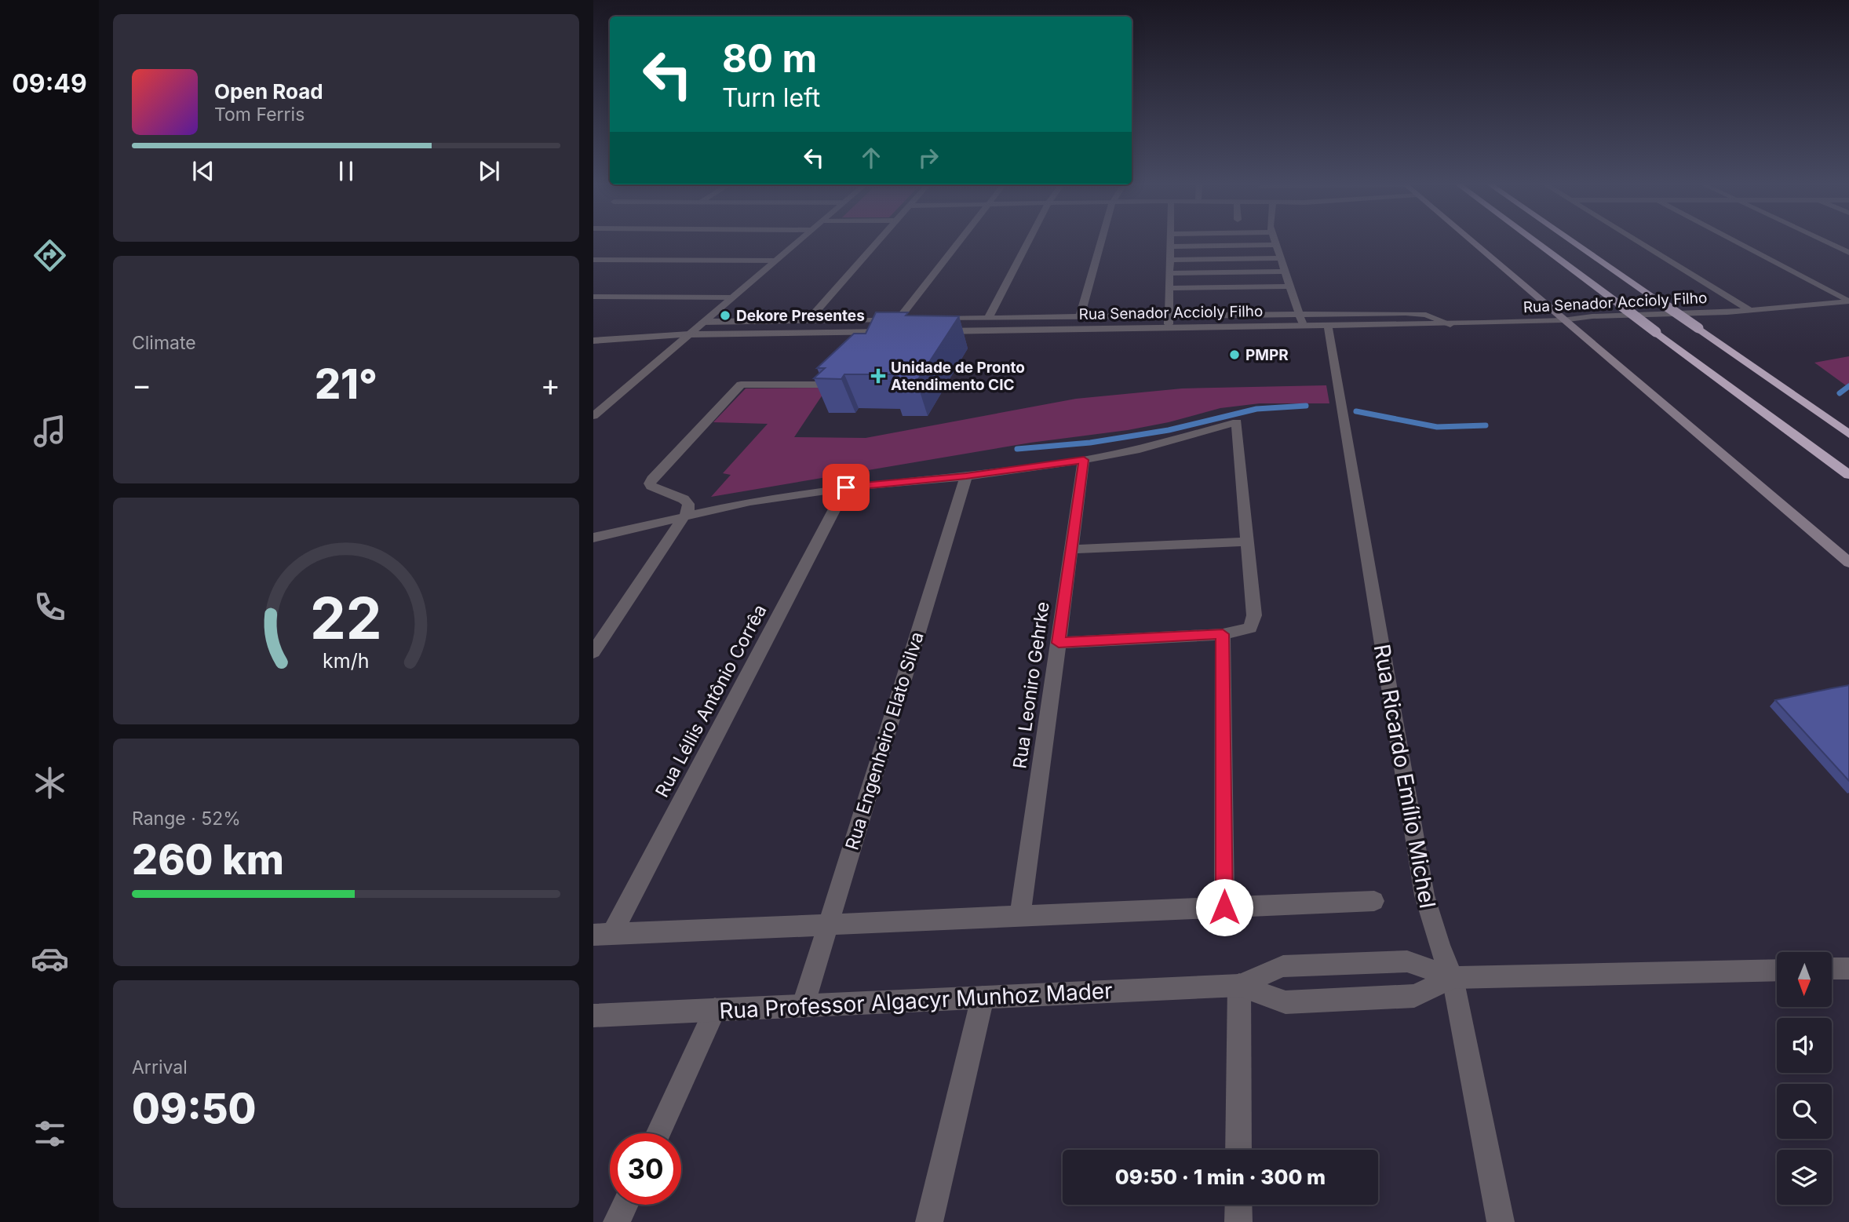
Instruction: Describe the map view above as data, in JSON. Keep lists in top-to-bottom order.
{
  "streets": {
    "street": [
      "Rua Senador Accioly Filho",
      "Rua Leoniro Gehrke",
      "Rua Léllis Antônio Corrêa",
      "Rua Engenheiro Elato Silva",
      "Rua Ricardo Emílio Michel",
      "Rua Professor Algacyr Munhoz Mader"
    ]
  },
  "crossings": [
    ["Rua Senador Accioly Filho", "Rua Ricardo Emílio Michel"],
    ["Rua Engenheiro Elato Silva", "Rua Professor Algacyr Munhoz Mader"],
    ["Rua Ricardo Emílio Michel", "Rua Professor Algacyr Munhoz Mader"]
  ],
  "places": {
    "other": ["Dekore Presentes", "PMPR"],
    "health": ["Unidade de Pronto Atendimento CIC"]
  },
  "north": "bottom",
  "page": {
    "tabs": "09:49",
    "turn": ["80 m", "Turn left"],
    "song": ["Open Road", "Tom Ferris"],
    "tile": [
      "Climate",
      ["Range · 52%", "260 km"],
      ["Arrival", "09:50"]
    ],
    "heat": ["−", "21°", "+"],
    "limit": "30",
    "trip": "09:50 · 1 min · 300 m",
    "gauge": ["22", "km/h"]
  }
}
